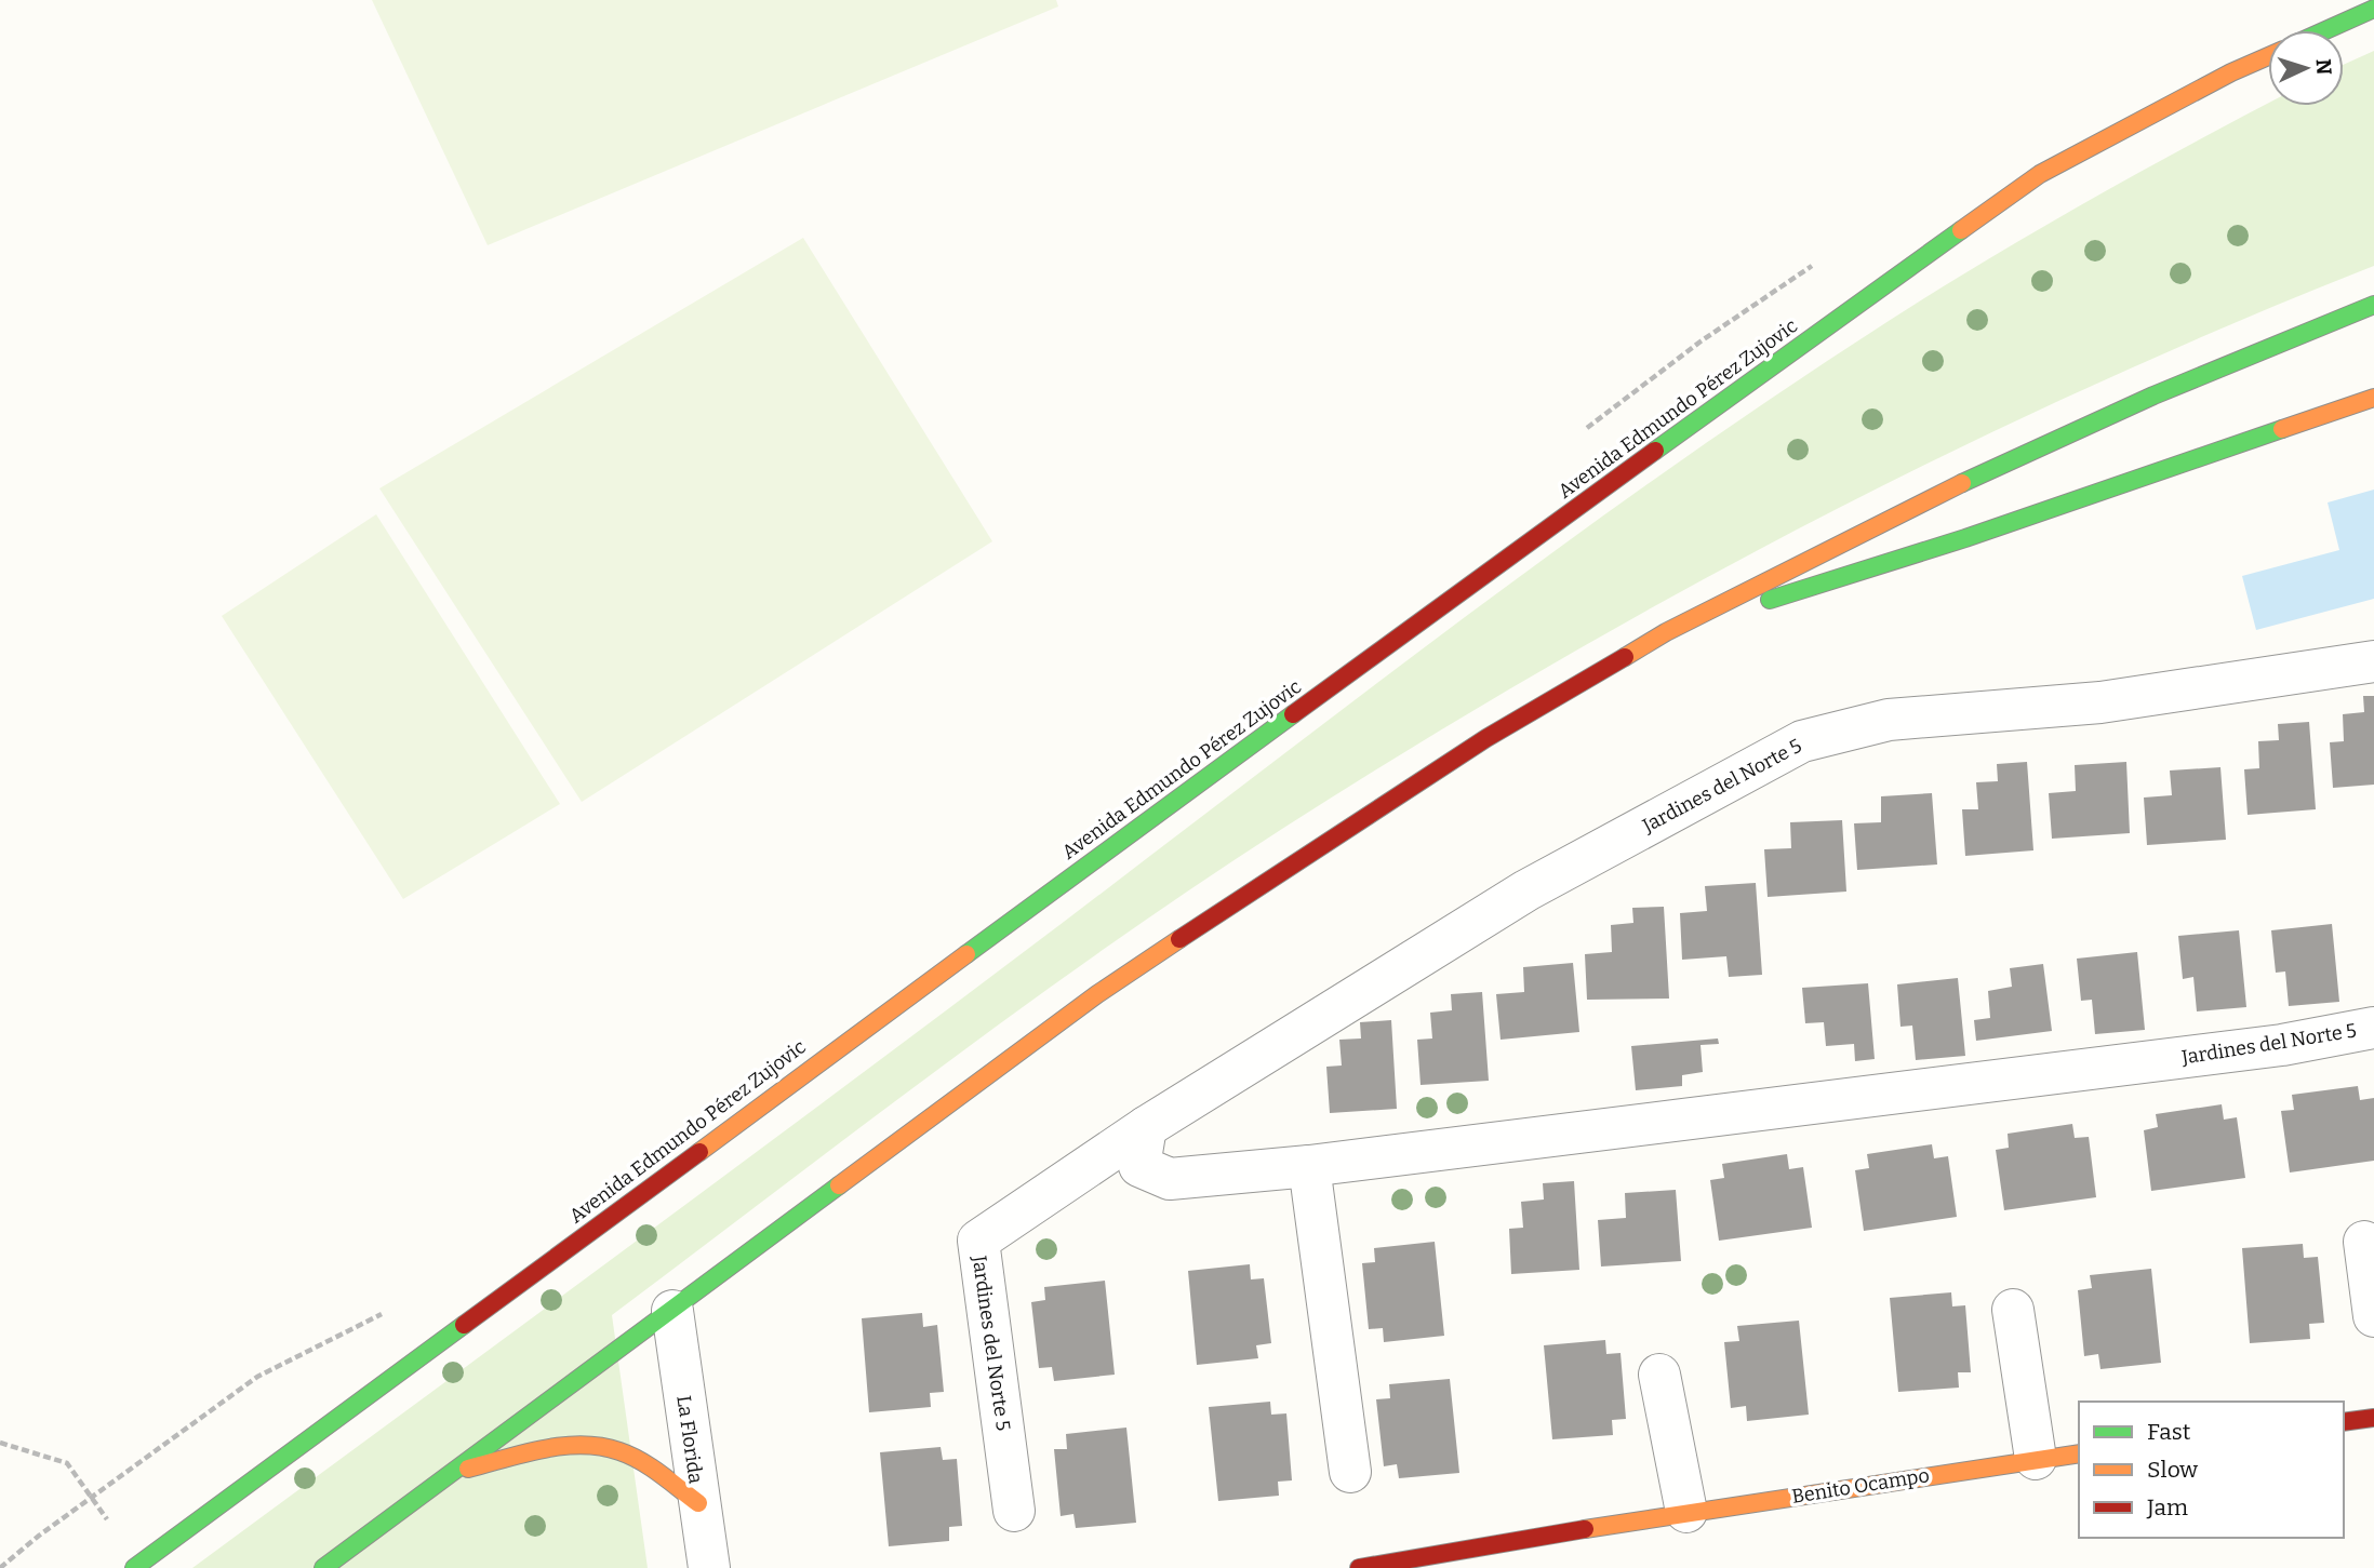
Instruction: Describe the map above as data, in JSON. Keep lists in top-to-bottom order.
{
  "streets": {
    "main road": ["Avenida Edmundo Pérez Zujovic", "Benito Ocampo"],
    "street": ["Jardines del Norte 5", "La Florida"]
  },
  "legend": ["Fast", "Slow", "Jam"],
  "north": "right"
}
